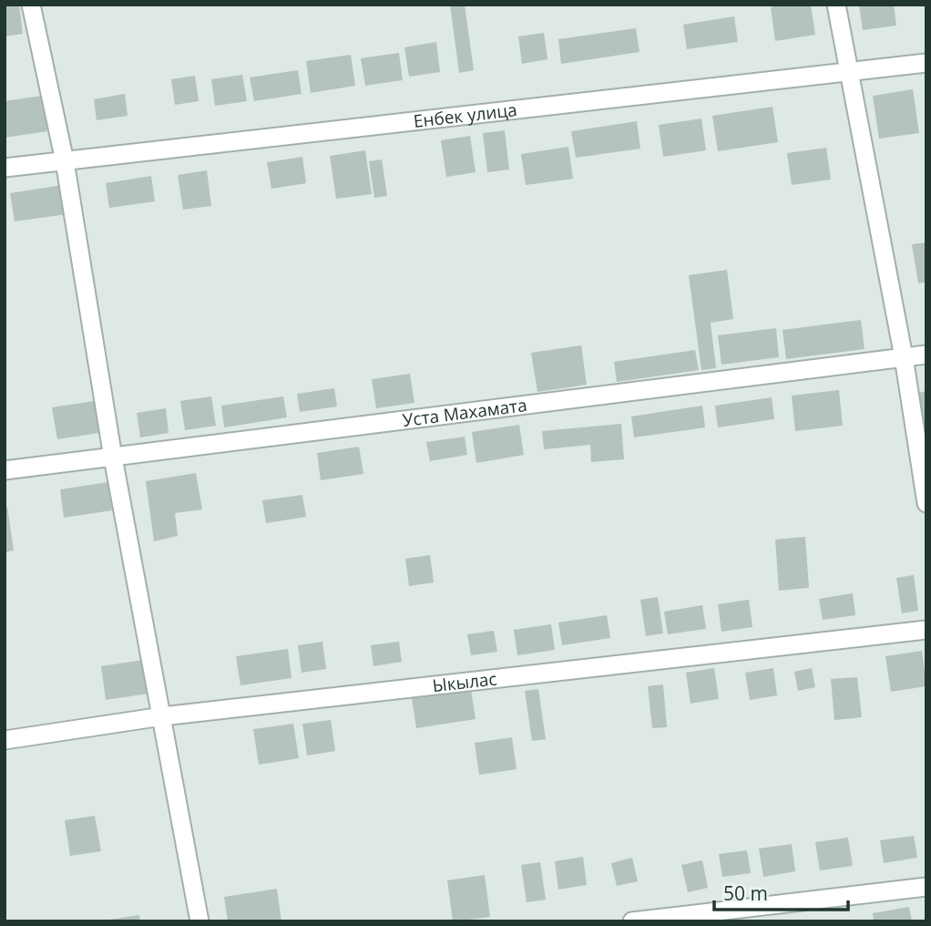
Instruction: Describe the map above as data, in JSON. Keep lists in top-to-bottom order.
{
  "streets": {
    "street": ["Енбек улица", "Уста Махамата", "Ыкылас"]
  },
  "scale_bar": "50 m"
}
